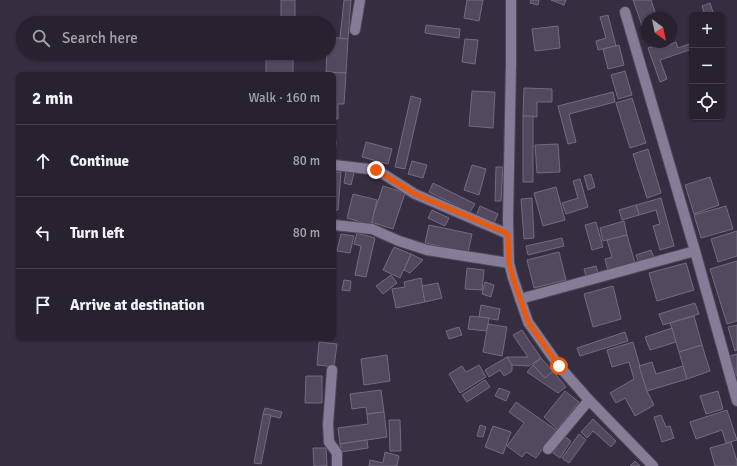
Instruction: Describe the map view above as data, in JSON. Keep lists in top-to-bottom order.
{
  "north": "bottom right",
  "page": {
    "map_buttons": ["+", "−"],
    "search": "Search here",
    "heading": ["2 min", "Walk · 160 m"],
    "list": [
      ["Continue", "80 m"],
      ["Turn left", "80 m"],
      "Arrive at destination"
    ]
  }
}
